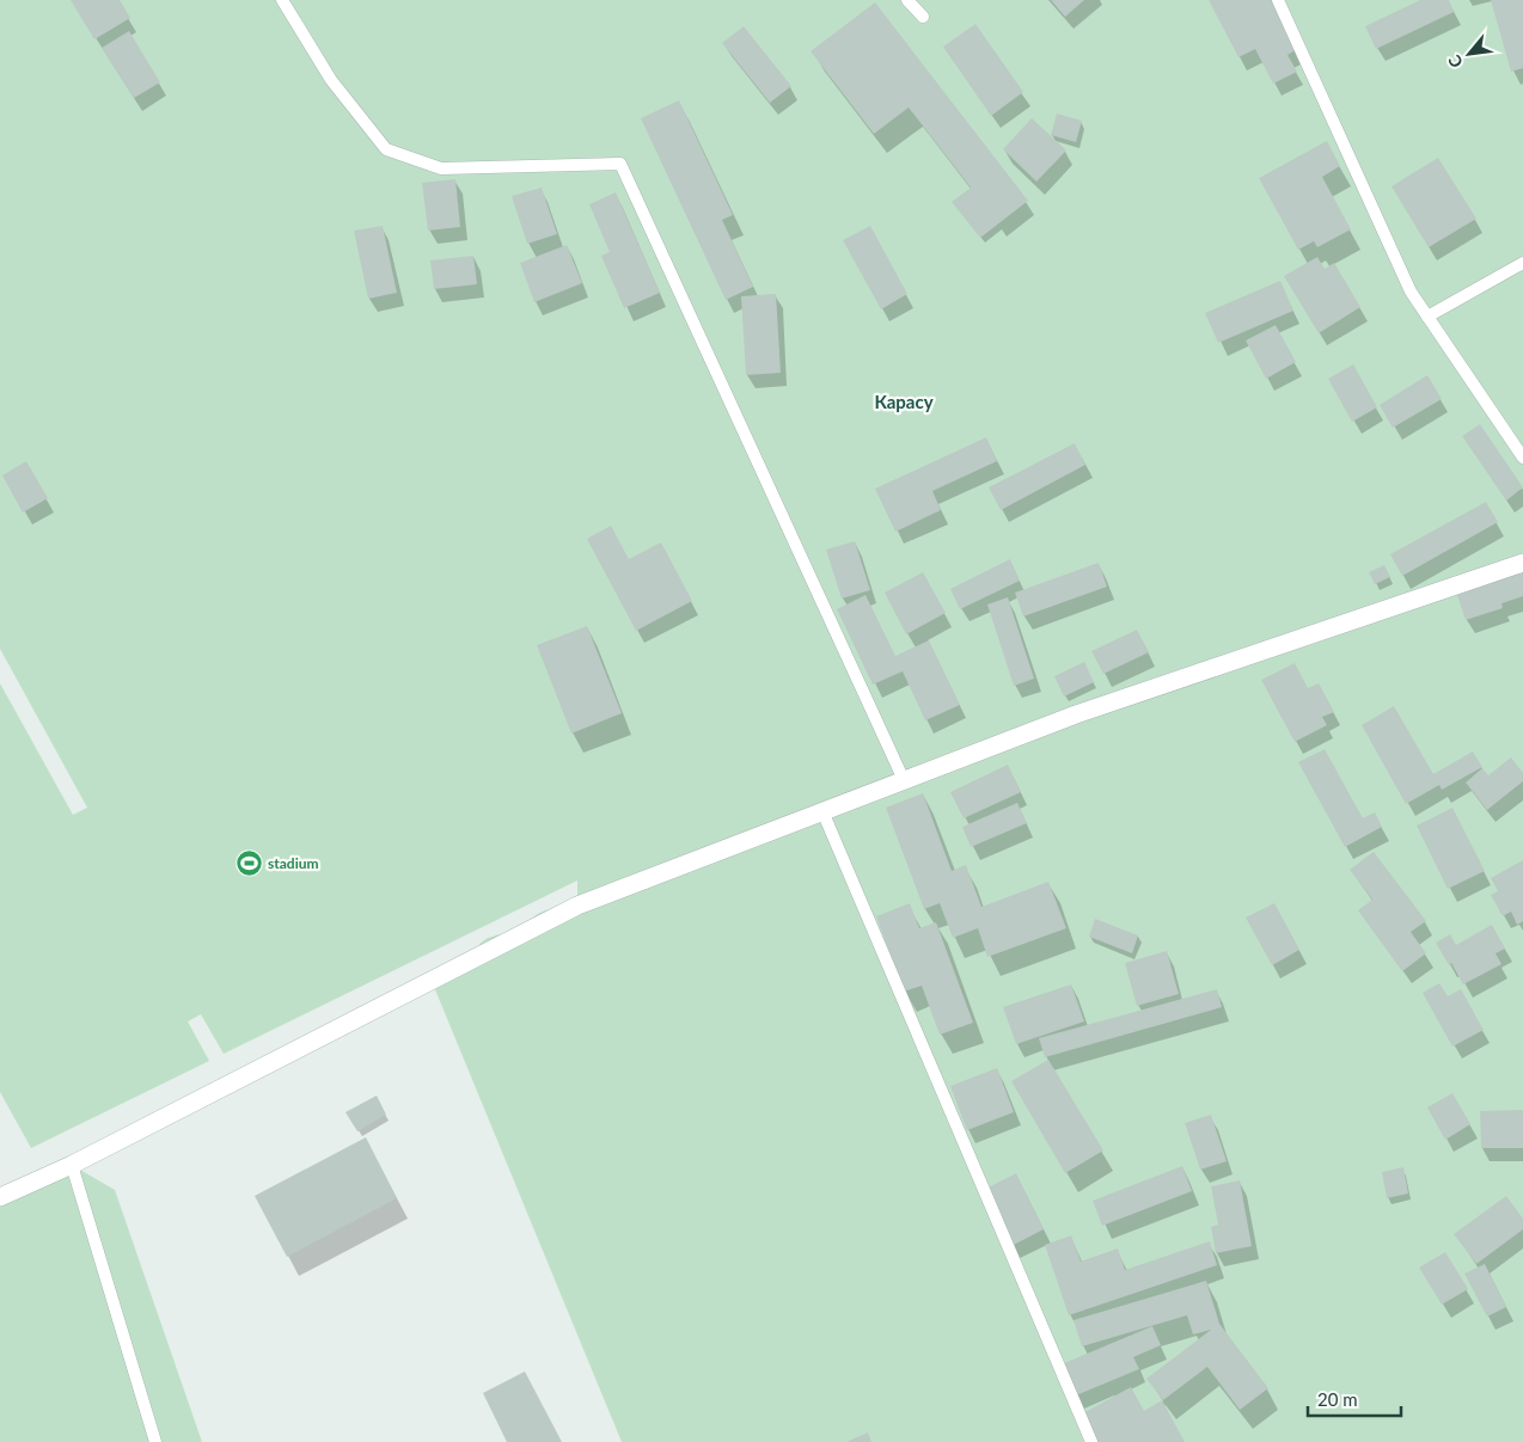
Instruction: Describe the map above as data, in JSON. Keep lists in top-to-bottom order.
{
  "districts": ["Карасу"],
  "places": {
    "sports": ["stadium"]
  },
  "scale_bar": "20 m",
  "north": "bottom left"
}
